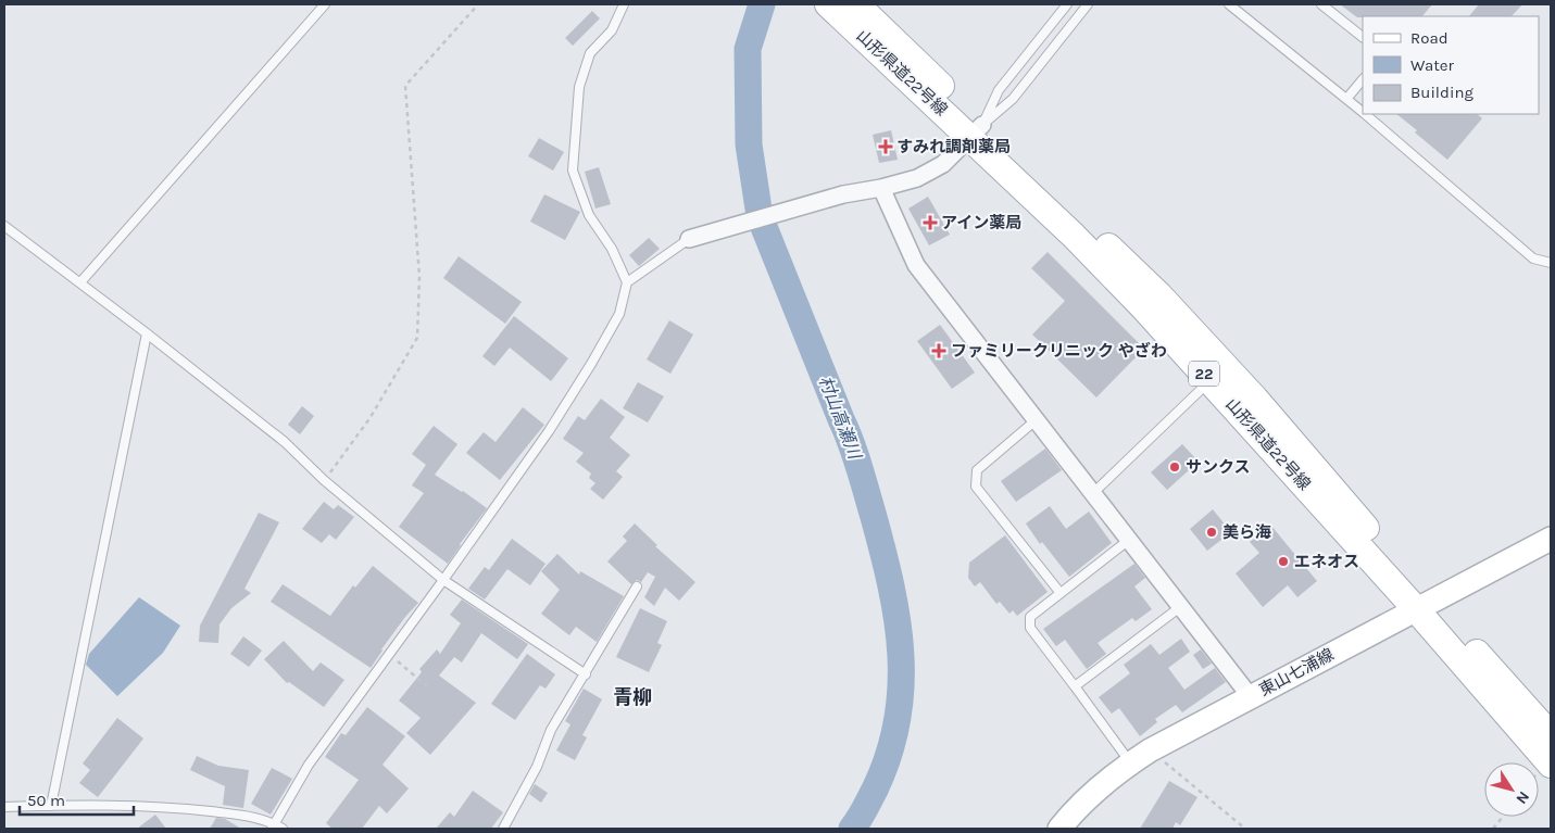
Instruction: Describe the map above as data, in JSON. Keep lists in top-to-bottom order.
{
  "streets": {
    "main road": ["山形県道22号線", "22", "東山七浦線"]
  },
  "crossings": [
    ["山形県道22号線", "東山七浦線"]
  ],
  "districts": ["青柳"],
  "water": ["村山高瀬川"],
  "places": {
    "health": ["すみれ調剤薬局", "アイン薬局", "ファミリークリニック やざわ"],
    "other": ["サンクス", "美ら海", "エネオス"]
  },
  "legend": ["Road", "Water", "Building"],
  "scale_bar": "50 m",
  "north": "bottom right"
}
